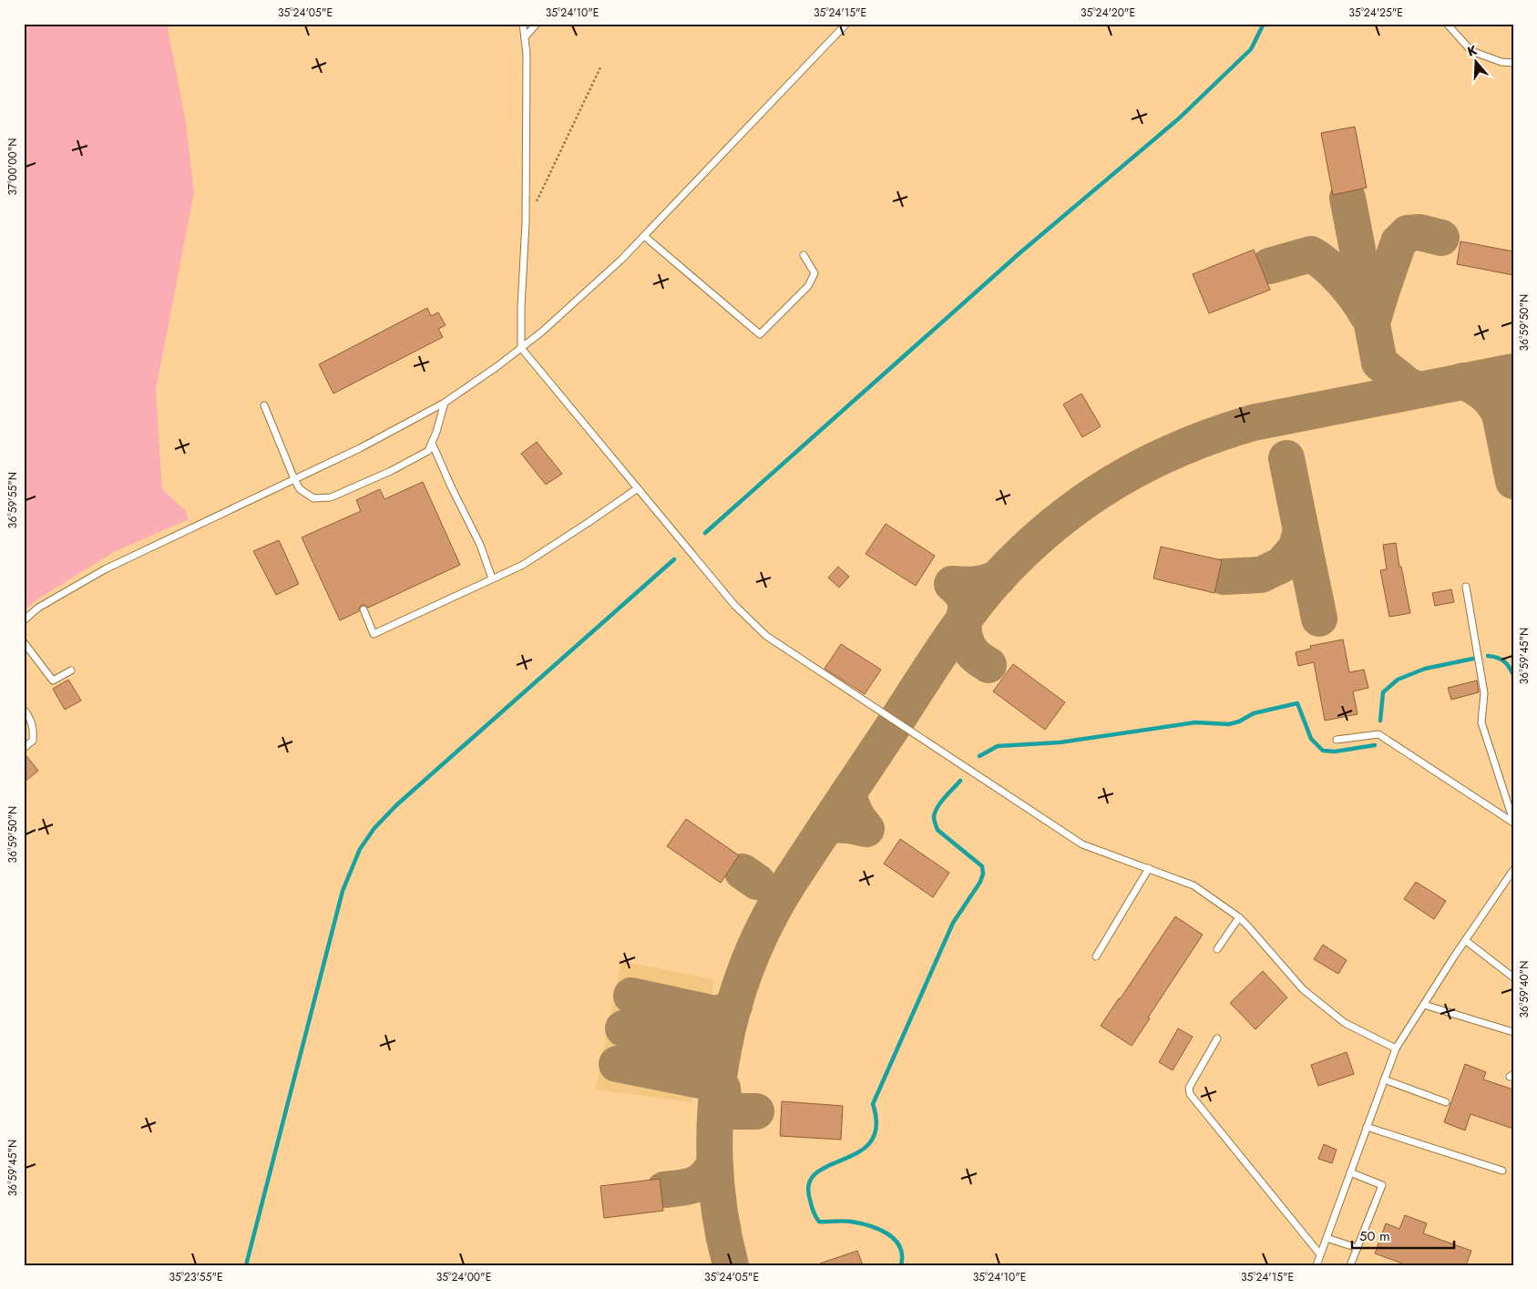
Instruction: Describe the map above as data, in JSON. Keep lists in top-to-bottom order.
{
  "scale_bar": "50 m",
  "north": "top",
  "coordinates": [
    "35°24'05\"E",
    "35°24'10\"E",
    "35°24'15\"E",
    "35°24'20\"E",
    "35°24'25\"E",
    "37°00'00\"N",
    "36°59'50\"N",
    "36°59'55\"N",
    "36°59'45\"N",
    "36°59'40\"N",
    "35°23'55\"E",
    "35°24'00\"E"
  ]
}
